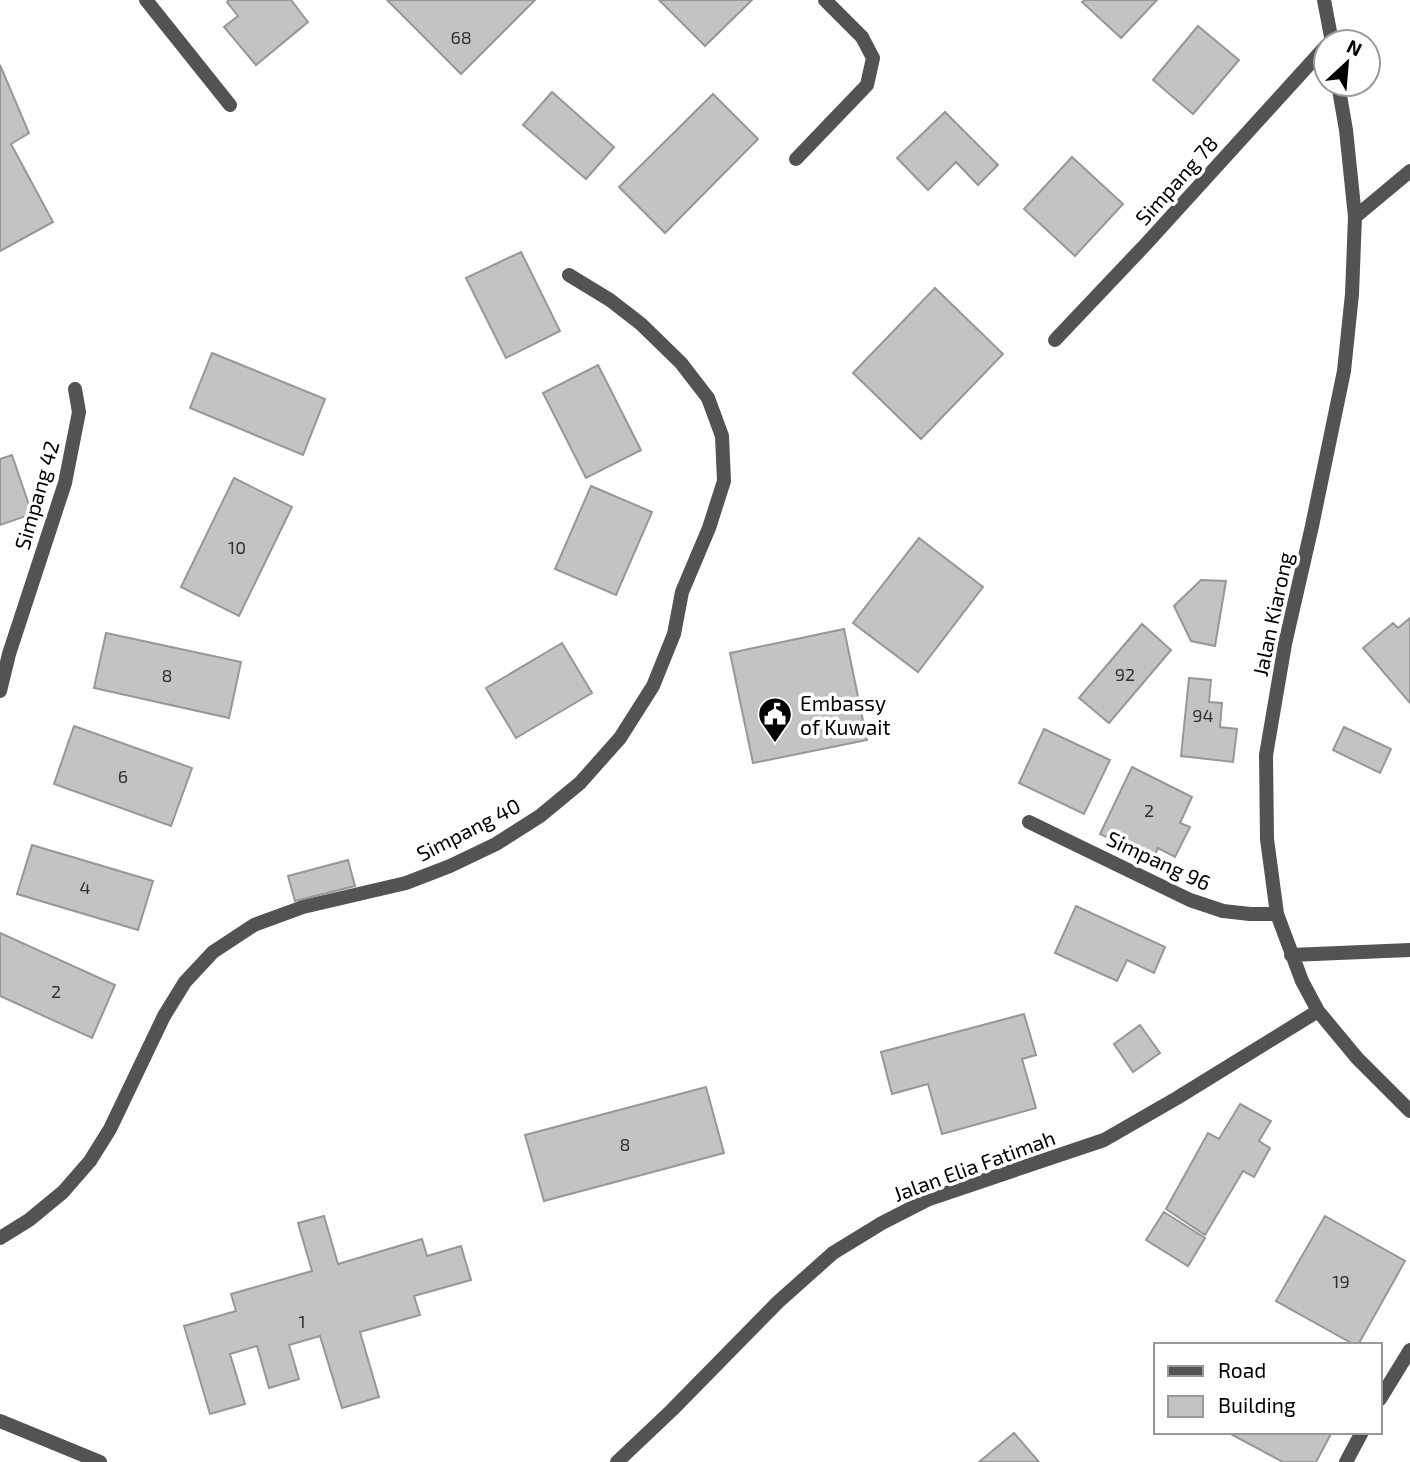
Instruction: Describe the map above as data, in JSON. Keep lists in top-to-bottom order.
{
  "streets": {
    "street": [
      "Simpang 78",
      "Simpang 42",
      "Jalan Kiarong",
      "Simpang 40",
      "Simpang 96",
      "Jalan Elia Fatimah"
    ]
  },
  "crossings": [
    ["Jalan Kiarong", "Simpang 96"],
    ["Jalan Kiarong", "Jalan Elia Fatimah"]
  ],
  "places": {
    "public building": ["Embassy of Kuwait"]
  },
  "house_numbers": [
    "68",
    "10",
    "92",
    "8",
    "94",
    "6",
    "2",
    "4",
    "2",
    "8",
    "19",
    "1"
  ],
  "legend": ["Road", "Building"],
  "north": "top right"
}
